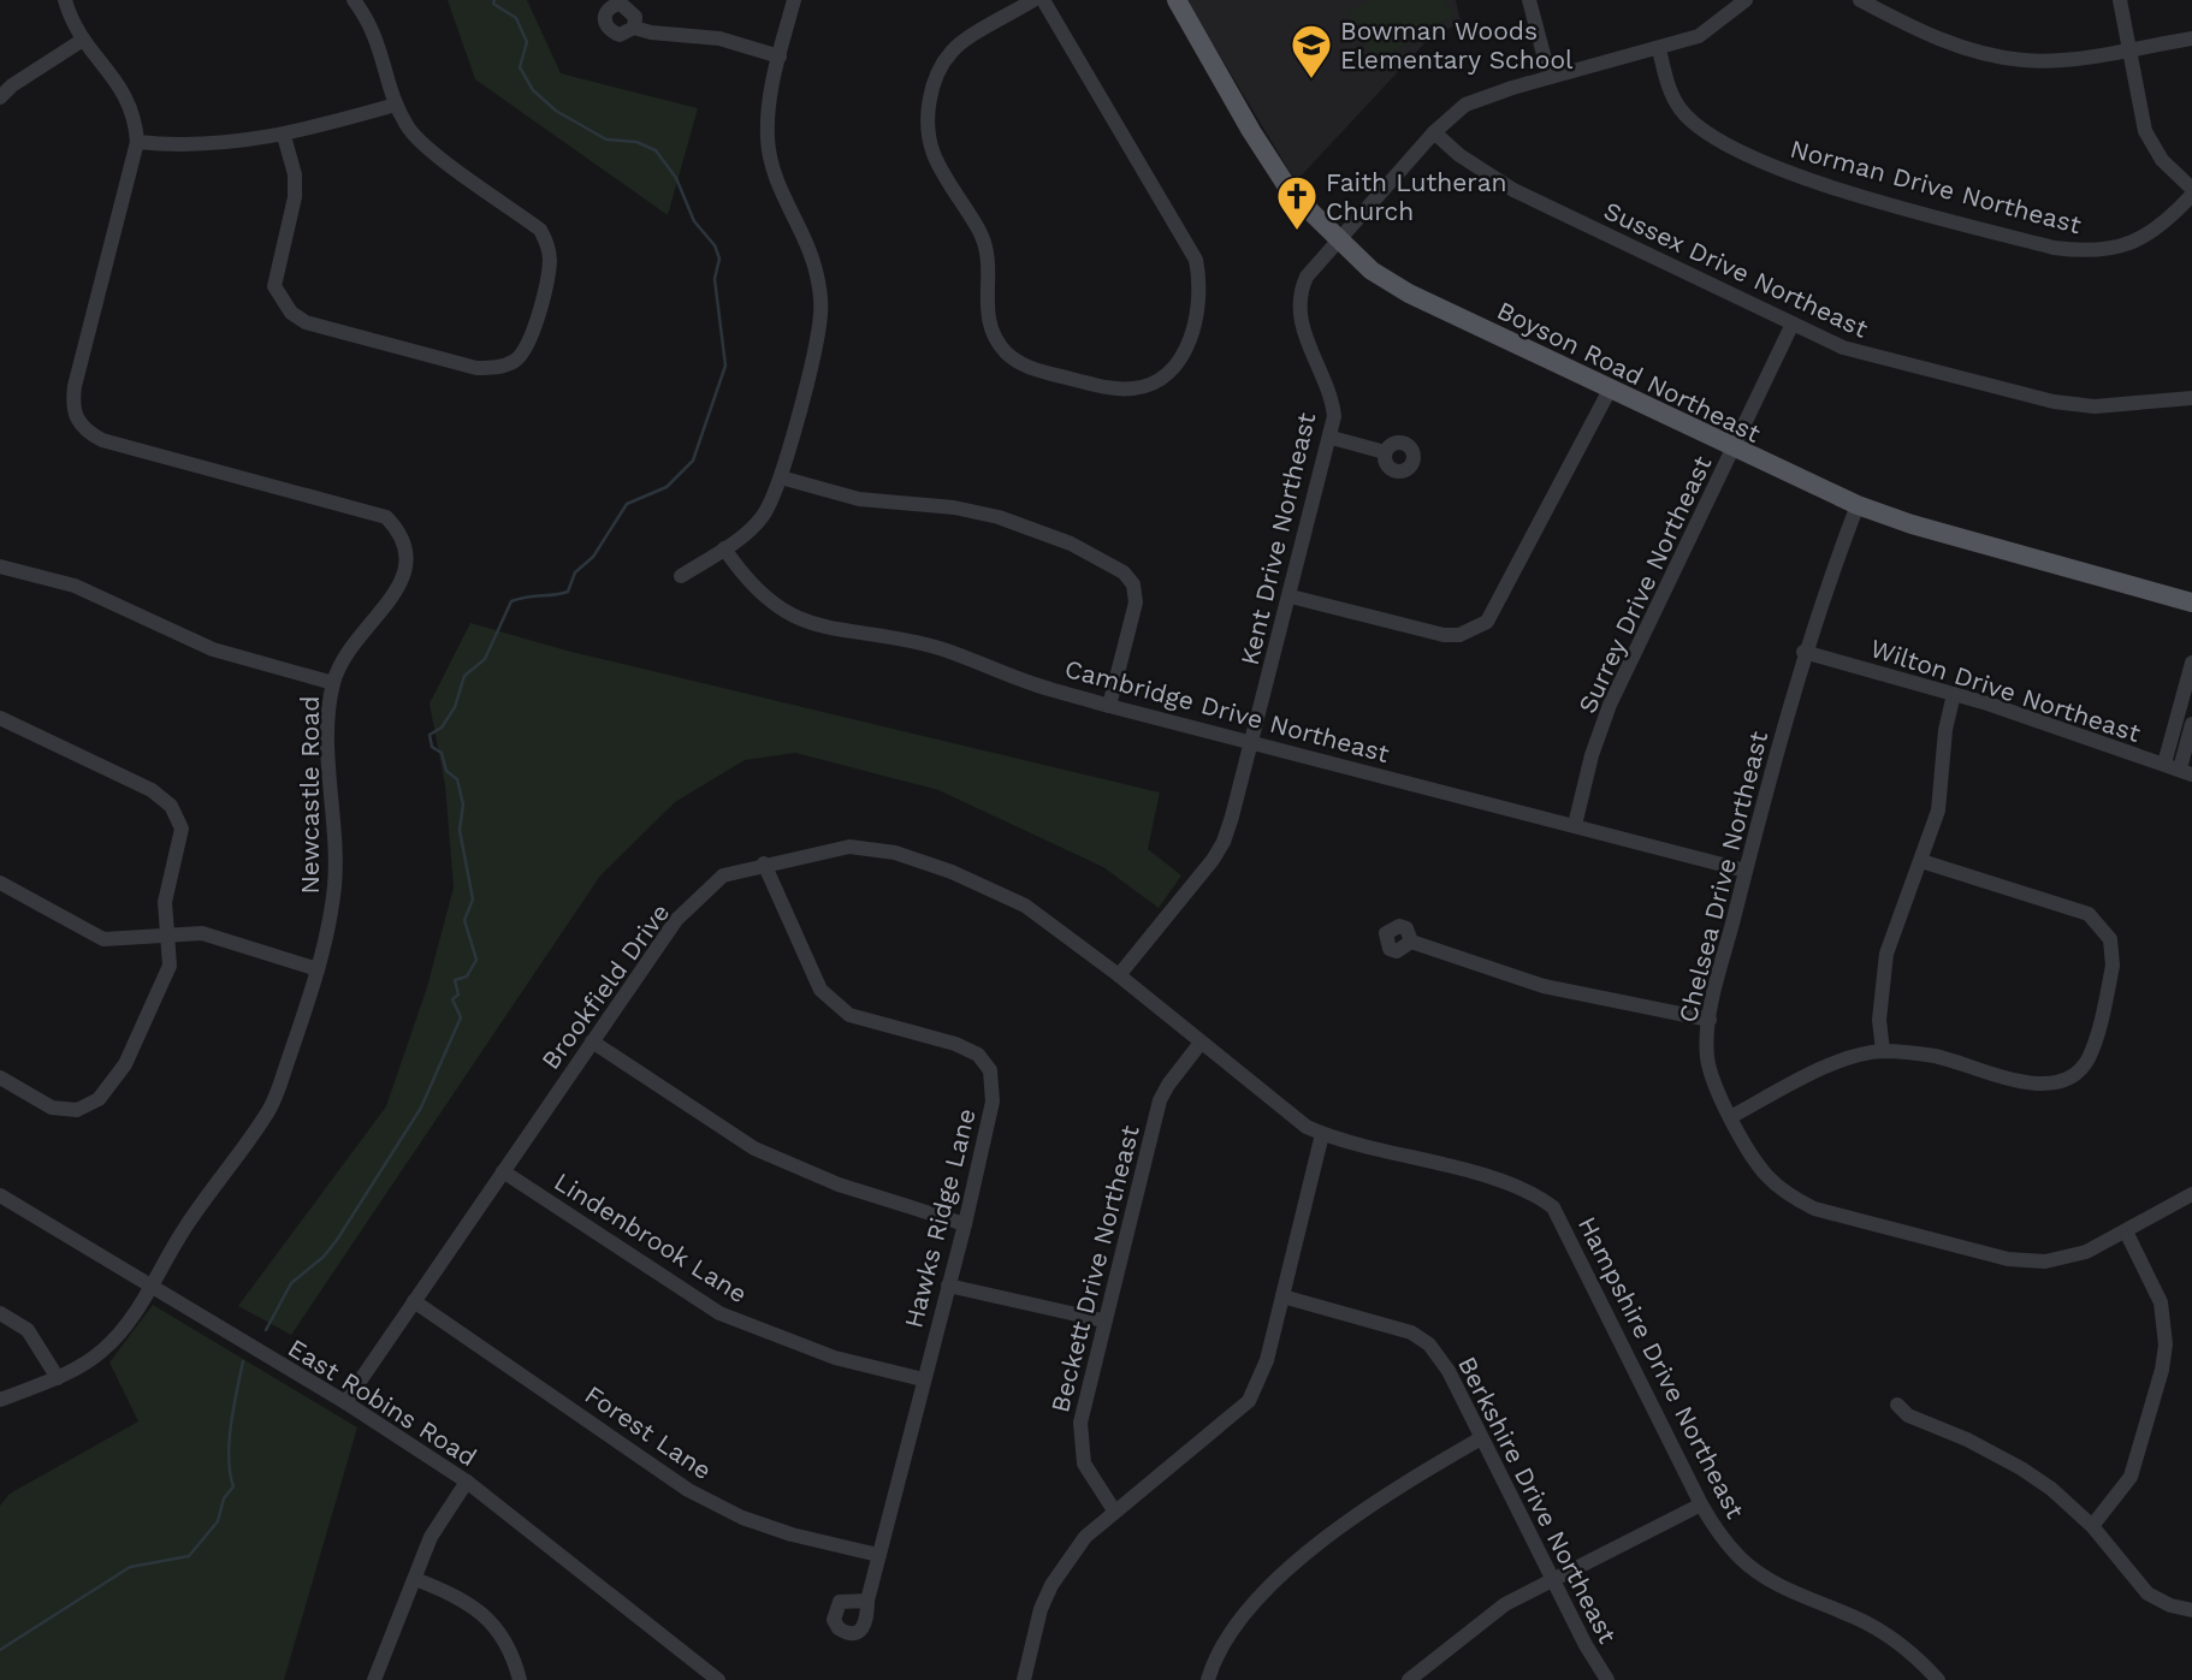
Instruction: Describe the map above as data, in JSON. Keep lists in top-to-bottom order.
{
  "streets": {
    "main road": ["Boyson Road Northeast"],
    "street": [
      "Norman Drive Northeast",
      "Sussex Drive Northeast",
      "Kent Drive Northeast",
      "Surrey Drive Northeast",
      "Wilton Drive Northeast",
      "Cambridge Drive Northeast",
      "Newcastle Road",
      "Chelsea Drive Northeast",
      "Brookfield Drive",
      "Hawks Ridge Lane",
      "Lindenbrook Lane",
      "Beckett Drive Northeast",
      "Hampshire Drive Northeast",
      "East Robins Road",
      "Forest Lane",
      "Berkshire Drive Northeast"
    ]
  },
  "crossings": [
    ["Norman Drive Northeast", "Kent Drive Northeast"],
    ["Sussex Drive Northeast", "Kent Drive Northeast"],
    ["Sussex Drive Northeast", "Surrey Drive Northeast"],
    ["Boyson Road Northeast", "Kent Drive Northeast"],
    ["Boyson Road Northeast", "Surrey Drive Northeast"],
    ["Boyson Road Northeast", "Chelsea Drive Northeast"],
    ["Kent Drive Northeast", "Cambridge Drive Northeast"],
    ["Kent Drive Northeast", "Brookfield Drive"],
    ["Kent Drive Northeast", "Hampshire Drive Northeast"],
    ["Surrey Drive Northeast", "Cambridge Drive Northeast"],
    ["Wilton Drive Northeast", "Chelsea Drive Northeast"],
    ["Cambridge Drive Northeast", "Chelsea Drive Northeast"],
    ["Newcastle Road", "East Robins Road"],
    ["Brookfield Drive", "Hawks Ridge Lane"],
    ["Brookfield Drive", "Lindenbrook Lane"],
    ["Brookfield Drive", "Hampshire Drive Northeast"],
    ["Brookfield Drive", "East Robins Road"],
    ["Brookfield Drive", "Forest Lane"],
    ["Hawks Ridge Lane", "Lindenbrook Lane"],
    ["Hawks Ridge Lane", "Forest Lane"],
    ["Beckett Drive Northeast", "Hampshire Drive Northeast"]
  ],
  "places": {
    "school or university": ["Bowman Woods Elementary School"],
    "church": ["Faith Lutheran Church"]
  }
}
